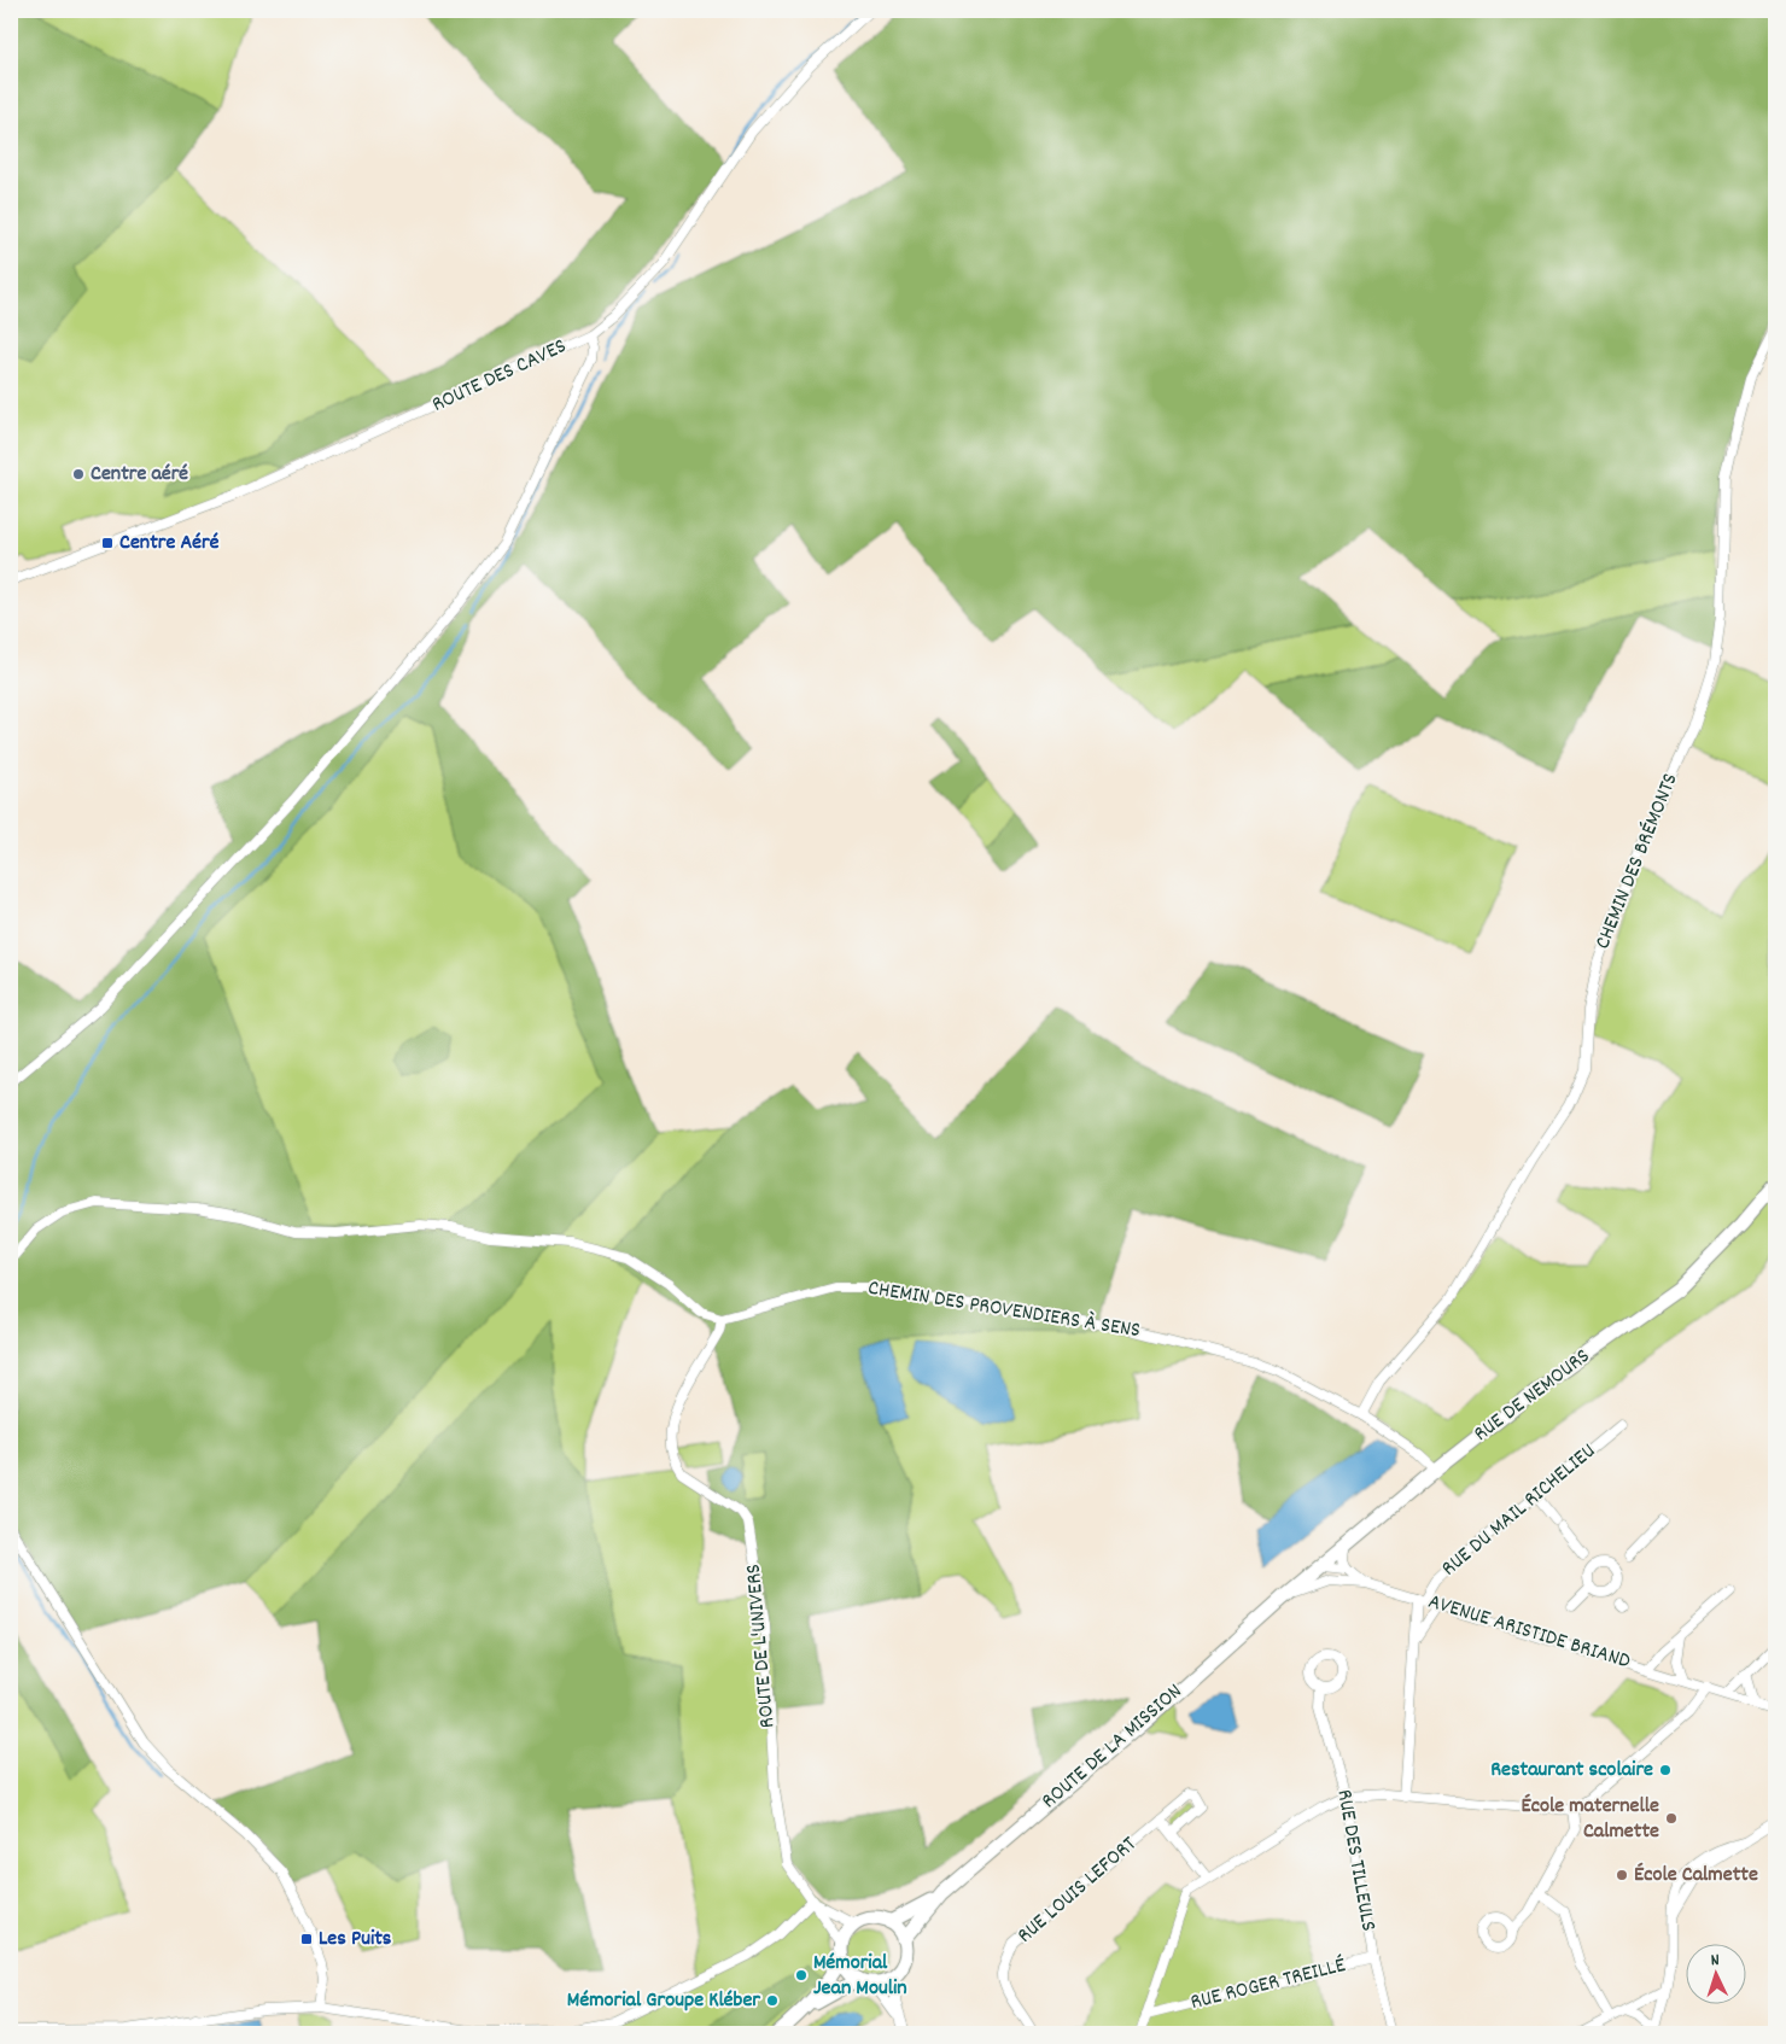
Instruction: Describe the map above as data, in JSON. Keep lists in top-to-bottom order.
{
  "streets": {
    "main road": ["RUE DE NEMOURS", "ROUTE DE LA MISSION"],
    "street": [
      "ROUTE DES CAVES",
      "CHEMIN DES BRÉMONTS",
      "CHEMIN DES PROVENDIERS À SENS",
      "RUE DU MAIL RICHELIEU",
      "AVENUE ARISTIDE BRIAND",
      "ROUTE DE L'UNIVERS",
      "RUE DES TILLEULS",
      "RUE LOUIS LEFORT",
      "RUE ROGER TREILLÉ"
    ]
  },
  "crossings": [
    ["CHEMIN DES BRÉMONTS", "CHEMIN DES PROVENDIERS À SENS"],
    ["CHEMIN DES PROVENDIERS À SENS", "RUE DE NEMOURS"],
    ["CHEMIN DES PROVENDIERS À SENS", "ROUTE DE L'UNIVERS"],
    ["RUE DE NEMOURS", "AVENUE ARISTIDE BRIAND"],
    ["RUE DE NEMOURS", "ROUTE DE LA MISSION"],
    ["RUE DU MAIL RICHELIEU", "AVENUE ARISTIDE BRIAND"],
    ["AVENUE ARISTIDE BRIAND", "ROUTE DE LA MISSION"],
    ["RUE DES TILLEULS", "RUE ROGER TREILLÉ"]
  ],
  "places": {
    "other": [
      "Centre aéré",
      "Restaurant scolaire",
      "École maternelle Calmette",
      "École Calmette",
      "Mémorial Jean Moulin",
      "Mémorial Groupe Kléber"
    ],
    "transit": ["Centre Aéré", "Les Puits"]
  },
  "north": "top"
}
